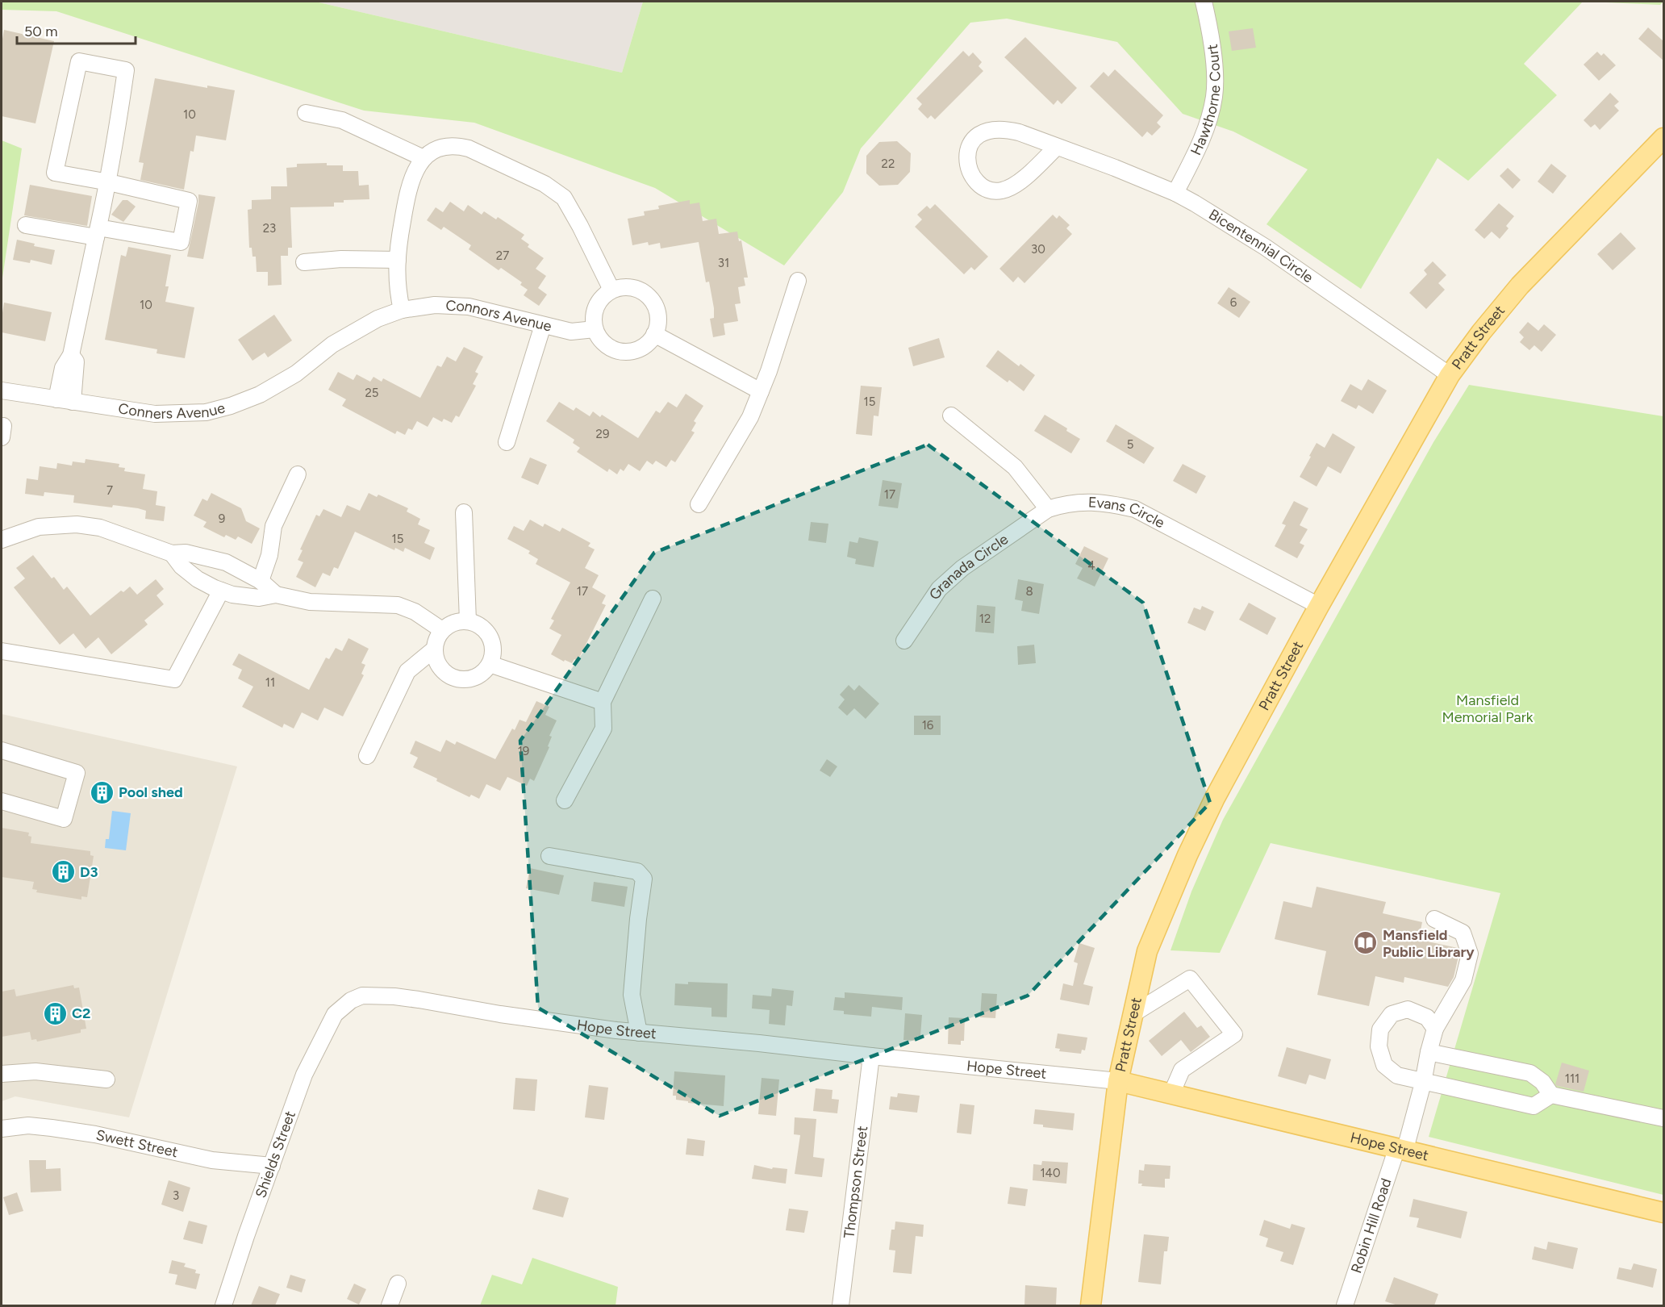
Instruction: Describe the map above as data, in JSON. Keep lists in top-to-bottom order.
{
  "streets": {
    "main road": ["Pratt Street", "Hope Street"],
    "street": [
      "Hawthorne Court",
      "Bicentennial Circle",
      "Connors Avenue",
      "Conners Avenue",
      "Evans Circle",
      "Granada Circle",
      "Swett Street",
      "Shields Street",
      "Thompson Street",
      "Robin Hill Road"
    ]
  },
  "crossings": [
    ["Hawthorne Court", "Bicentennial Circle"],
    ["Bicentennial Circle", "Pratt Street"],
    ["Connors Avenue", "Conners Avenue"],
    ["Pratt Street", "Evans Circle"],
    ["Pratt Street", "Hope Street"],
    ["Evans Circle", "Granada Circle"],
    ["Hope Street", "Shields Street"],
    ["Hope Street", "Thompson Street"],
    ["Hope Street", "Robin Hill Road"],
    ["Swett Street", "Shields Street"]
  ],
  "parks": ["Mansfield Memorial Park"],
  "places": {
    "building": ["Pool shed", "D3", "C2"],
    "library": ["Mansfield Public Library"]
  },
  "house_numbers": [
    "10",
    "22",
    "23",
    "30",
    "27",
    "31",
    "6",
    "10",
    "25",
    "15",
    "29",
    "5",
    "7",
    "17",
    "9",
    "15",
    "4",
    "17",
    "8",
    "12",
    "11",
    "16",
    "19",
    "111",
    "140",
    "3"
  ],
  "scale_bar": "50 m"
}
